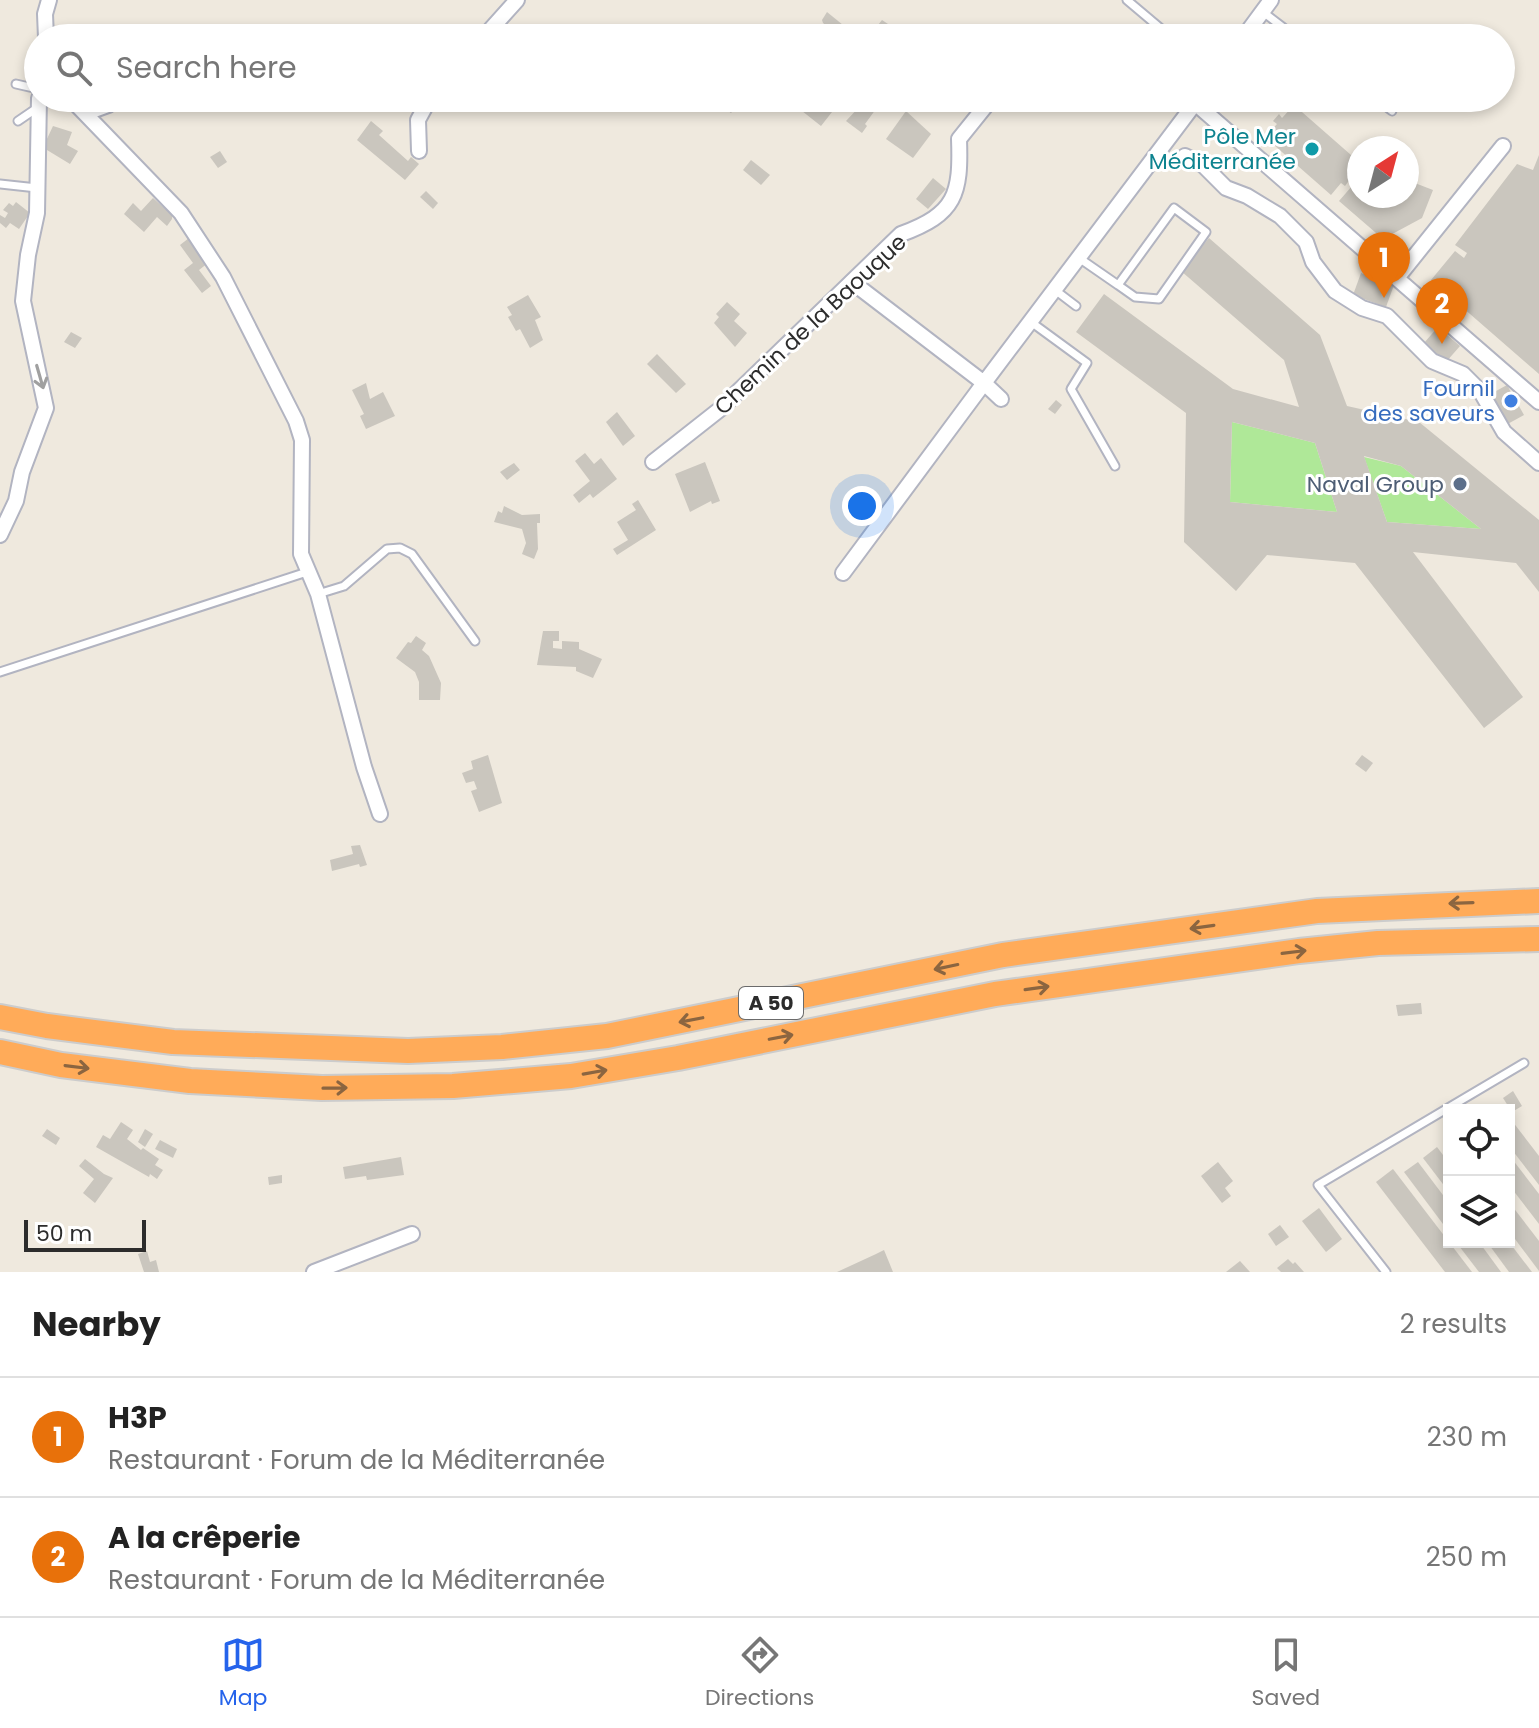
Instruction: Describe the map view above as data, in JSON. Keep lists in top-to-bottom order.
{
  "streets": {
    "highway": ["A 50"],
    "street": ["Chemin de la Baouque"]
  },
  "places": ["Pôle Mer Méditerranée", "Fournil des saveurs", "Naval Group"],
  "scale_bar": "50 m",
  "north": "top right",
  "page": {
    "search": "Search here",
    "pins": ["1", "2"],
    "scale": "50 m",
    "heading": ["Nearby", "2 results"],
    "list": [
      {
        "mark": "1",
        "name": "H3P",
        "note": "Restaurant · Forum de la Méditerranée",
        "value": "230 m"
      },
      {
        "mark": "2",
        "name": "A la crêperie",
        "note": "Restaurant · Forum de la Méditerranée",
        "value": "250 m"
      }
    ],
    "nav": ["Map", "Directions", "Saved"]
  }
}
